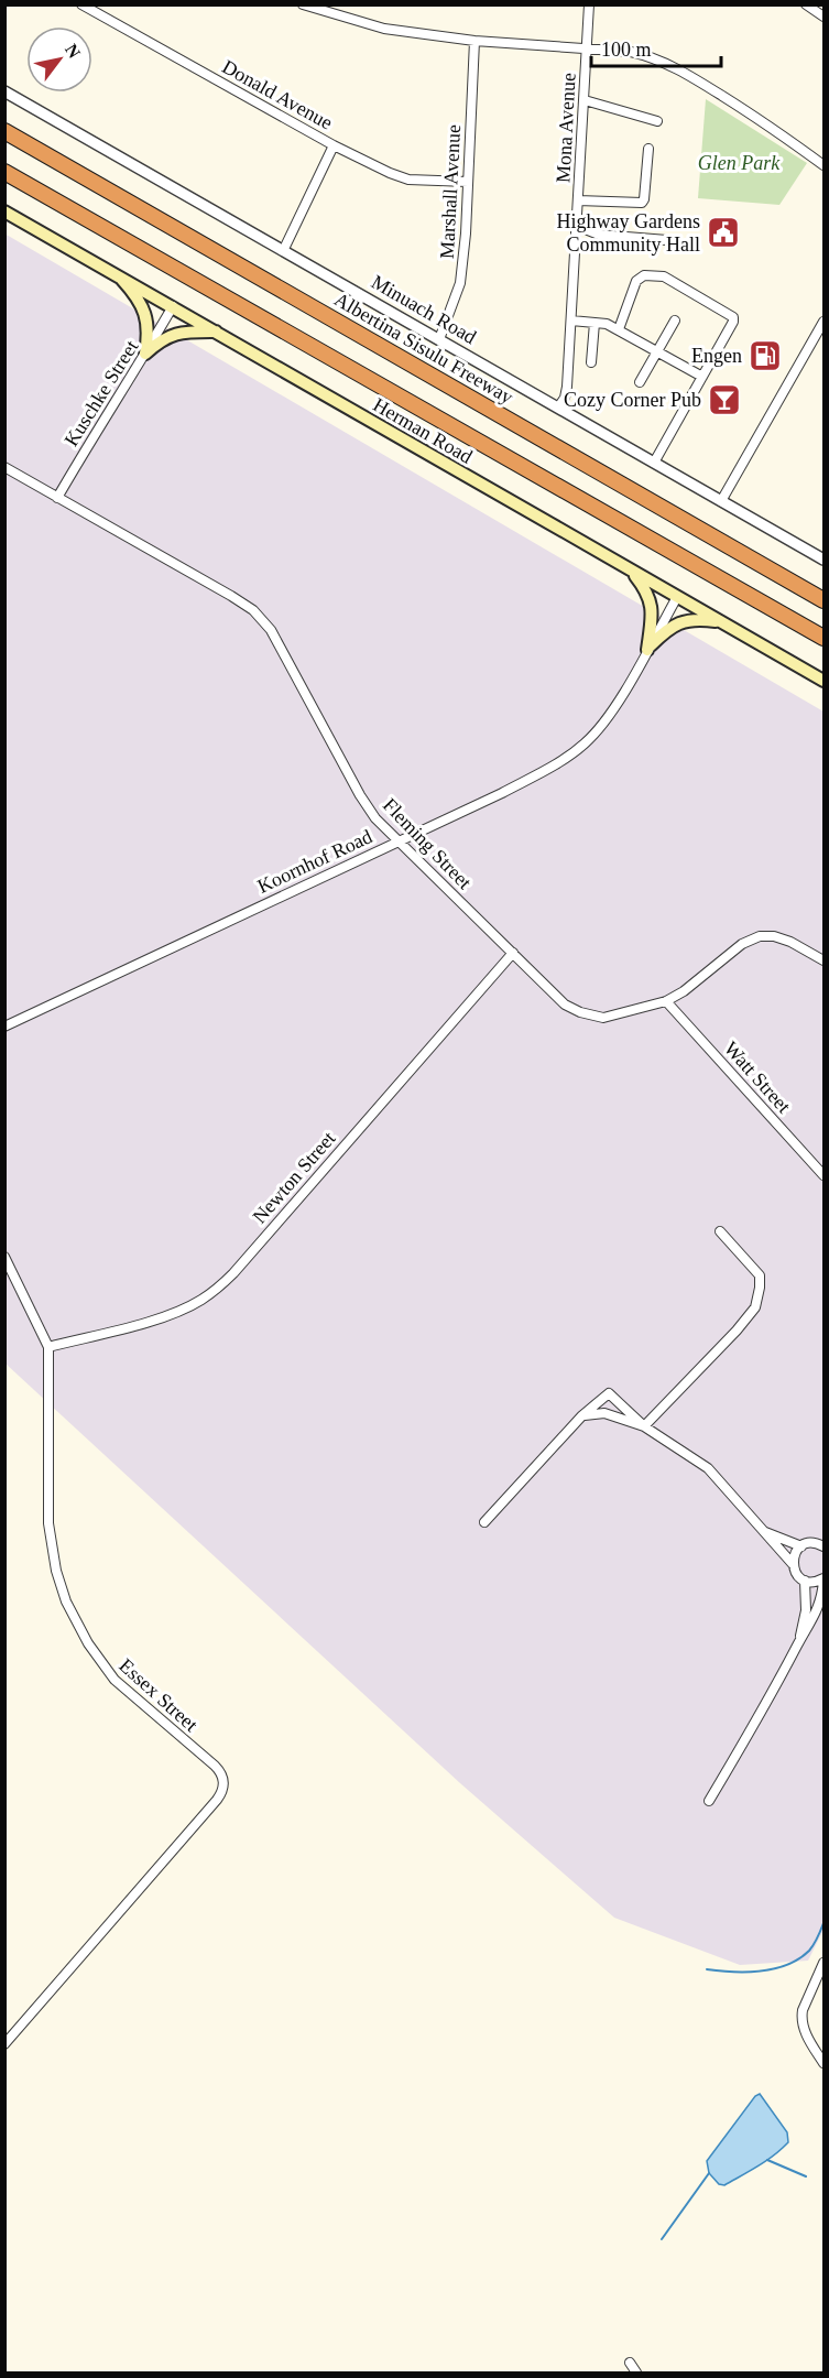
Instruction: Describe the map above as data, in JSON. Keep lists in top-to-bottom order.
{
  "streets": {
    "highway": ["Albertina Sisulu Freeway"],
    "main road": ["Herman Road"],
    "street": [
      "Donald Avenue",
      "Mona Avenue",
      "Marshall Avenue",
      "Minuach Road",
      "Kuschke Street",
      "Fleming Street",
      "Koornhof Road",
      "Watt Street",
      "Newton Street",
      "Essex Street"
    ]
  },
  "crossings": [
    ["Donald Avenue", "Marshall Avenue"],
    ["Mona Avenue", "Minuach Road"],
    ["Marshall Avenue", "Minuach Road"],
    ["Kuschke Street", "Herman Road"],
    ["Kuschke Street", "Fleming Street"],
    ["Herman Road", "Koornhof Road"],
    ["Fleming Street", "Koornhof Road"],
    ["Fleming Street", "Watt Street"],
    ["Fleming Street", "Newton Street"],
    ["Newton Street", "Essex Street"]
  ],
  "parks": ["Glen Park"],
  "places": {
    "public building": ["Highway Gardens Community Hall"],
    "fuel station": ["Engen"],
    "bar": ["Cozy Corner Pub"]
  },
  "scale_bar": "100 m",
  "north": "top right"
}
